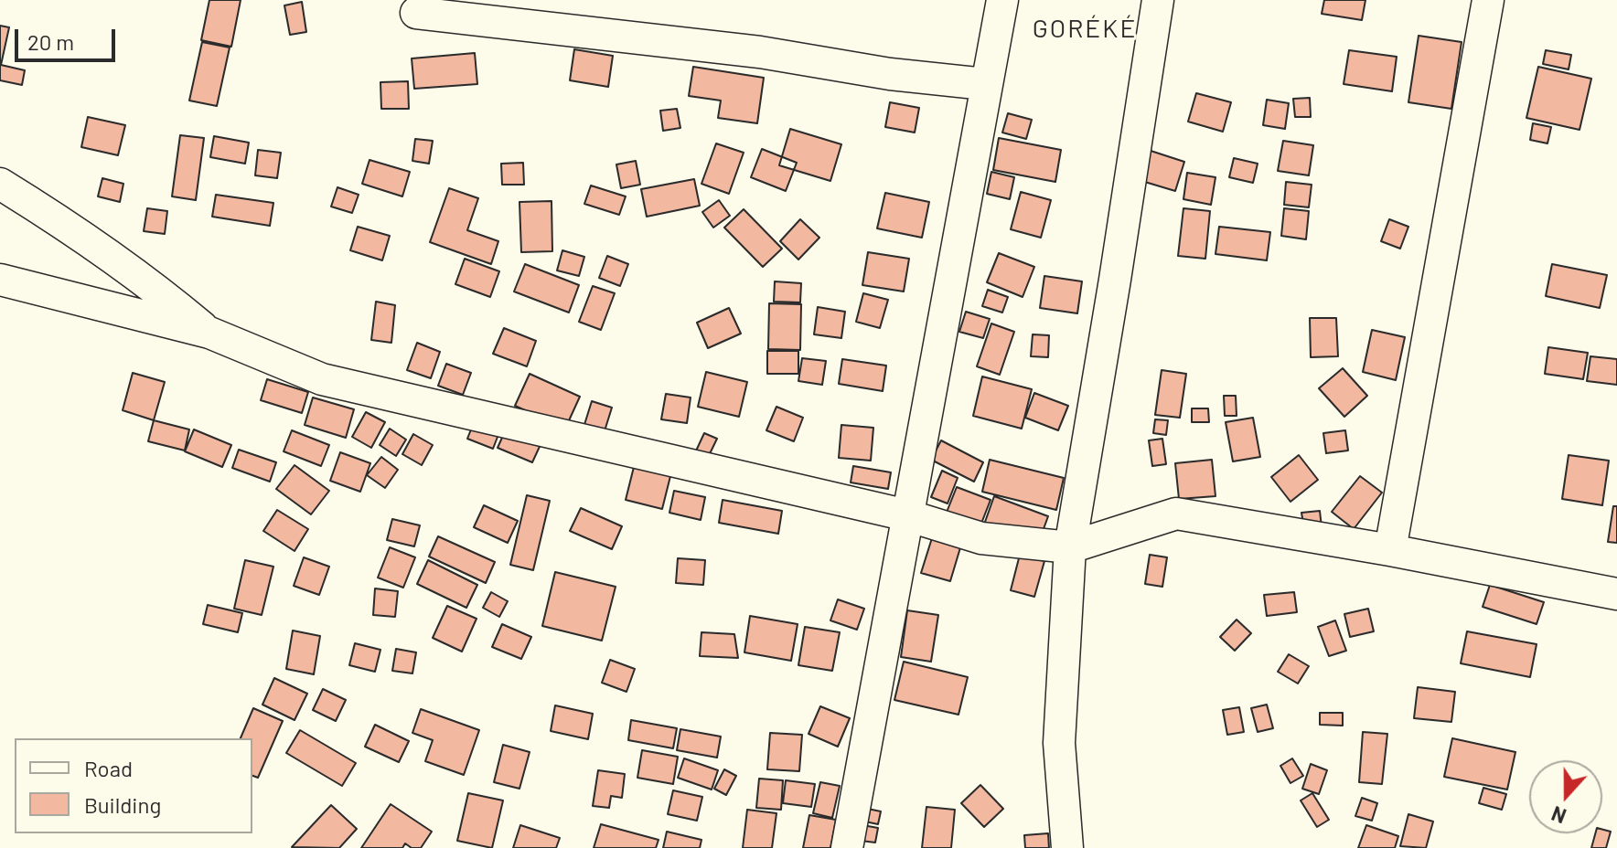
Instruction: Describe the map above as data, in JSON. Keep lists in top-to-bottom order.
{
  "districts": ["GORÉKÉ"],
  "legend": ["Road", "Building"],
  "scale_bar": "20 m",
  "north": "bottom"
}
